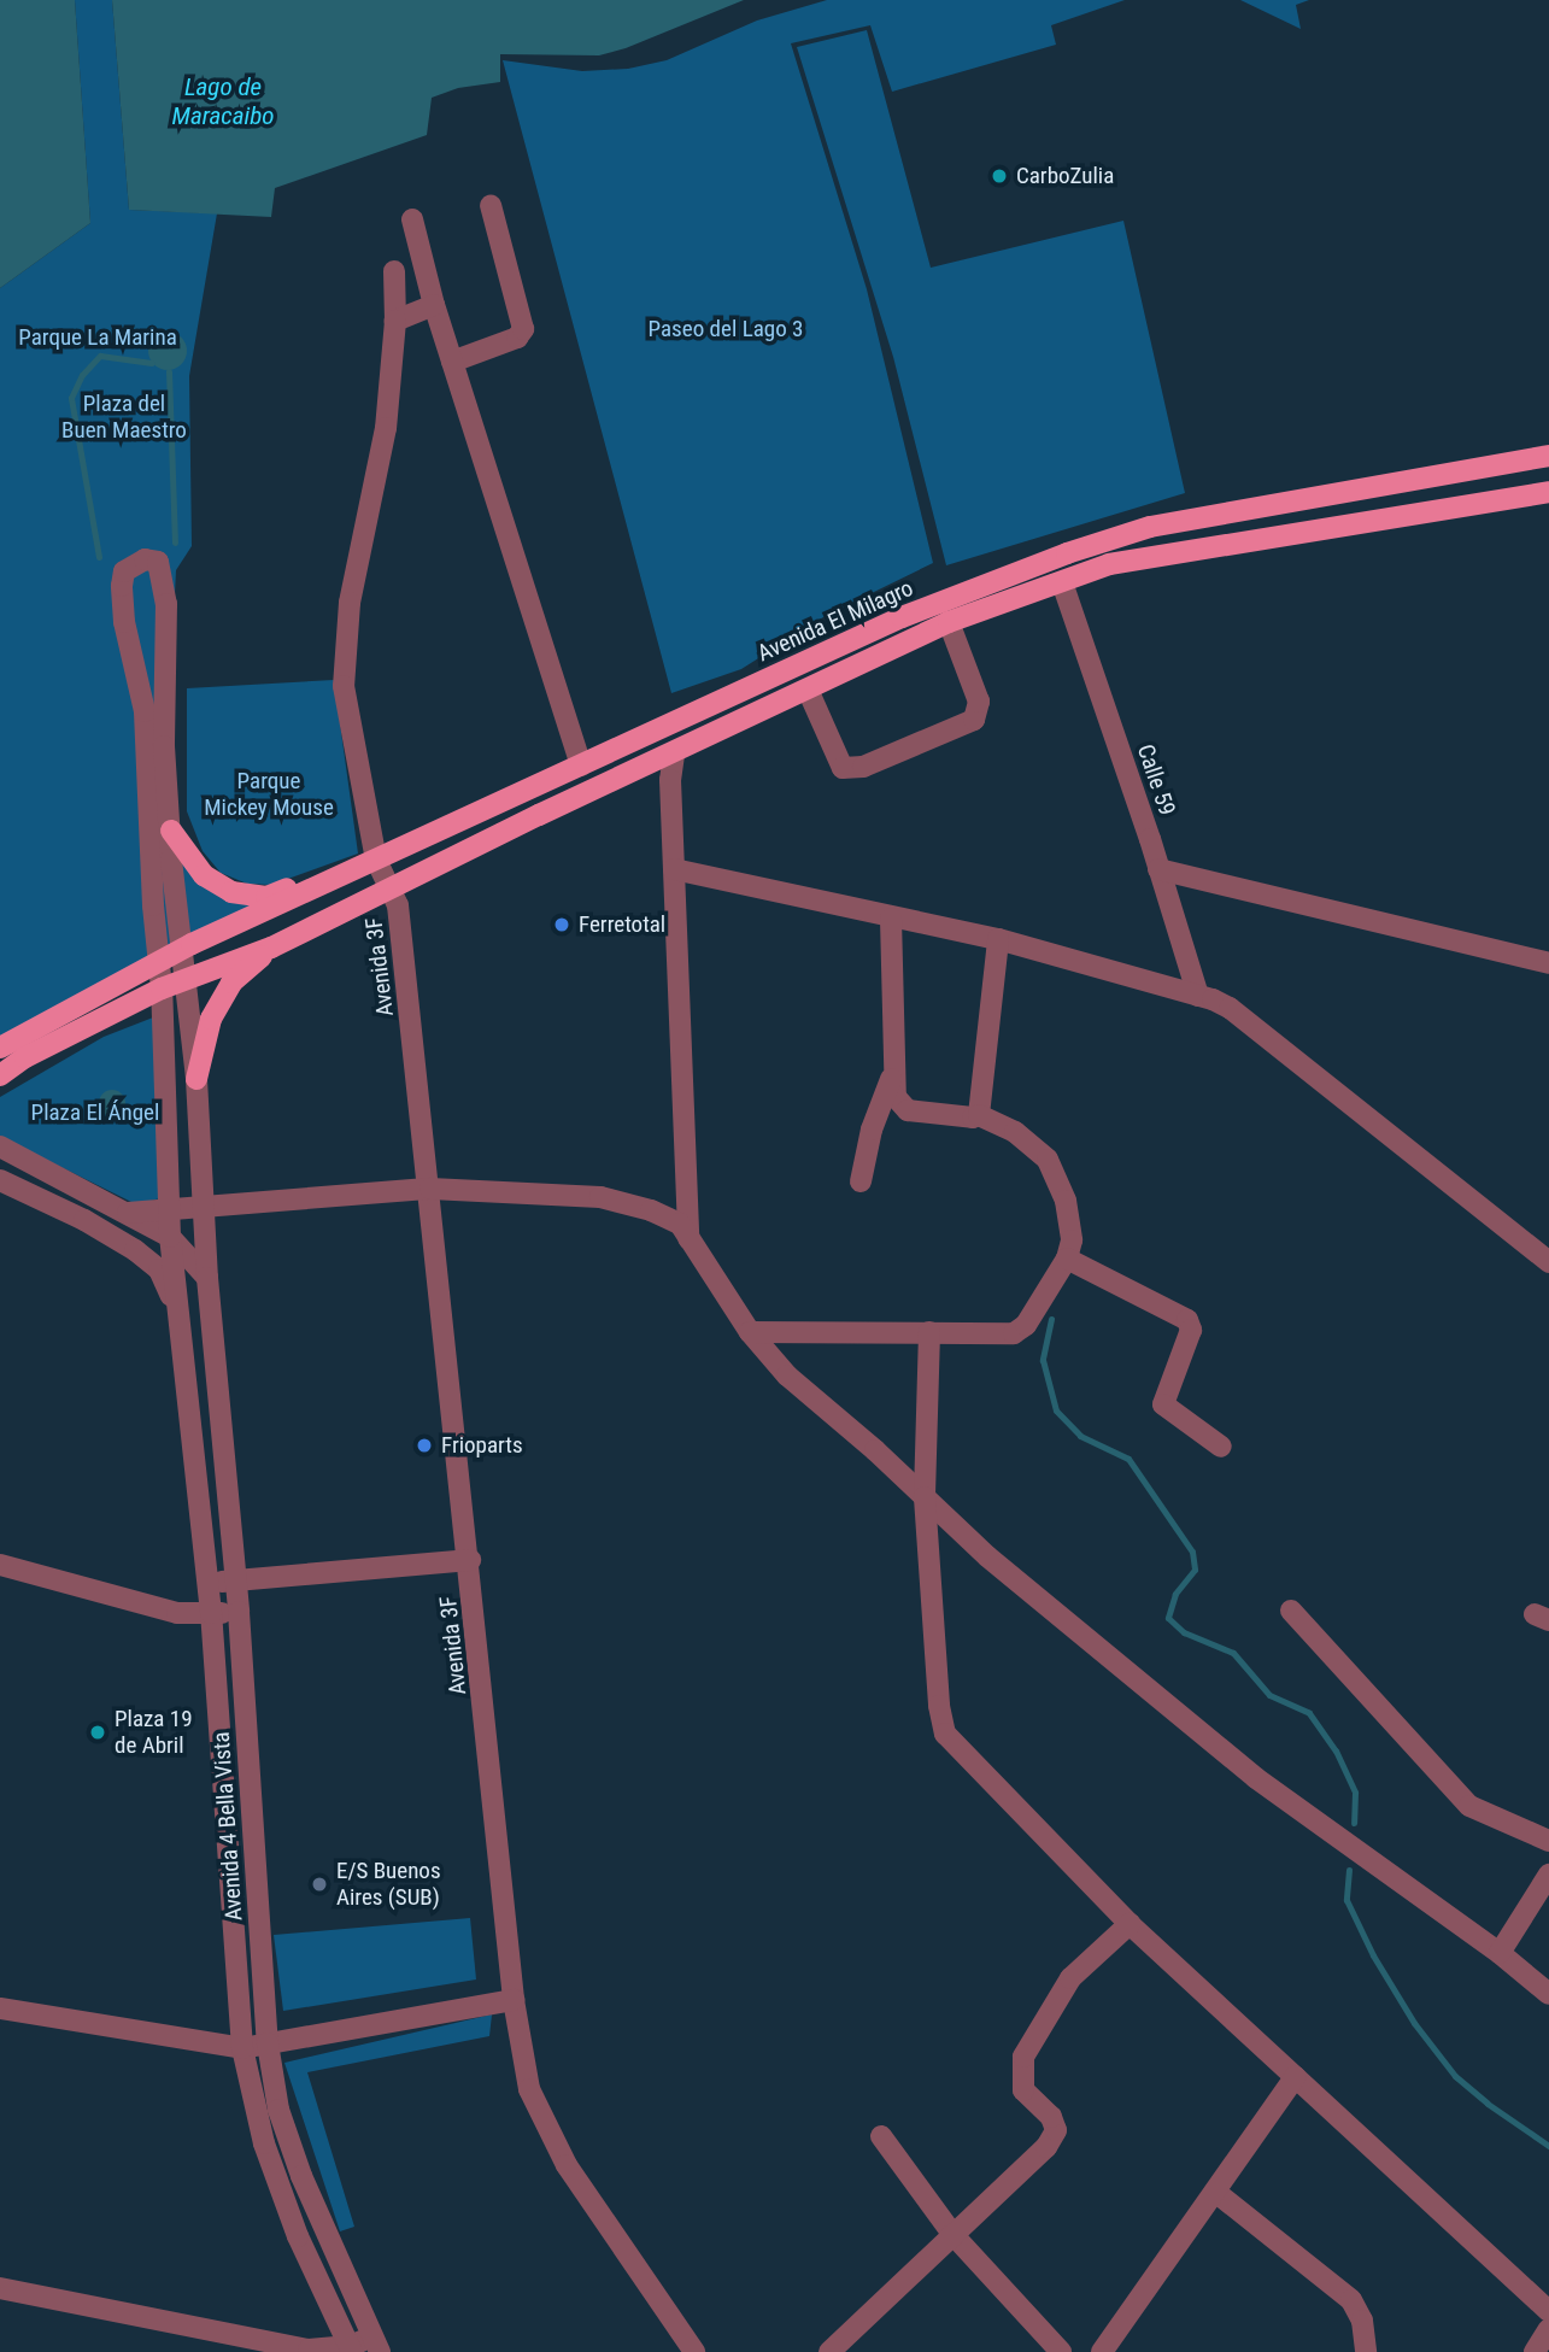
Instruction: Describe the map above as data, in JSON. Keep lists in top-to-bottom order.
{
  "streets": {
    "main road": ["Avenida El Milagro"],
    "street": ["Calle 59", "Avenida 3F", "Avenida 4 Bella Vista"]
  },
  "crossings": [
    ["Avenida El Milagro", "Calle 59"],
    ["Avenida El Milagro", "Avenida 3F"],
    ["Avenida El Milagro", "Avenida 4 Bella Vista"]
  ],
  "water": ["Lago de Maracaibo"],
  "parks": [
    "Paseo del Lago 3",
    "Parque La Marina",
    "Plaza del Buen Maestro",
    "Parque Mickey Mouse",
    "Plaza El Ángel"
  ],
  "places": [
    "CarboZulia",
    "Ferretotal",
    "Frioparts",
    "Plaza 19 de Abril",
    "E/S Buenos Aires (SUB)"
  ]
}
